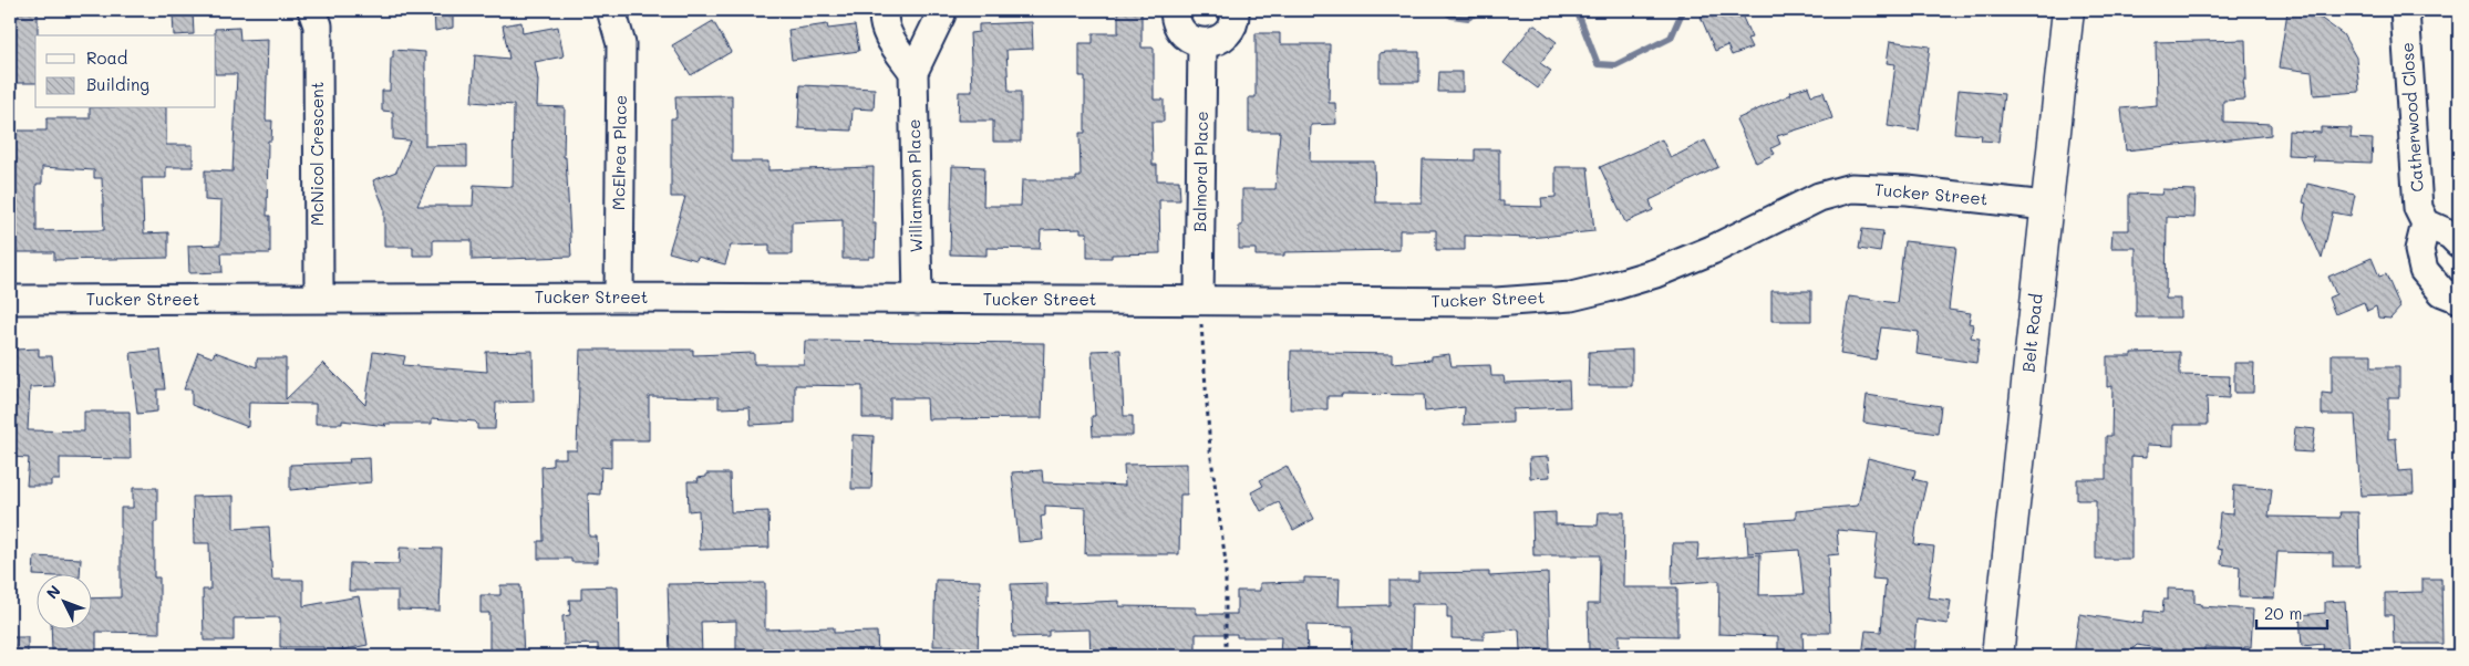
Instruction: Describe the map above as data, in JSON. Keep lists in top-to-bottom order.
{
  "streets": {
    "street": [
      "Catherwood Close",
      "McElrea Place",
      "McNicol Crescent",
      "Balmoral Place",
      "Williamson Place",
      "Tucker Street",
      "Belt Road"
    ]
  },
  "crossings": [
    ["McElrea Place", "Tucker Street"],
    ["McNicol Crescent", "Tucker Street"],
    ["Balmoral Place", "Tucker Street"],
    ["Williamson Place", "Tucker Street"],
    ["Tucker Street", "Belt Road"]
  ],
  "legend": ["Road", "Building"],
  "scale_bar": "20 m",
  "north": "top left"
}
